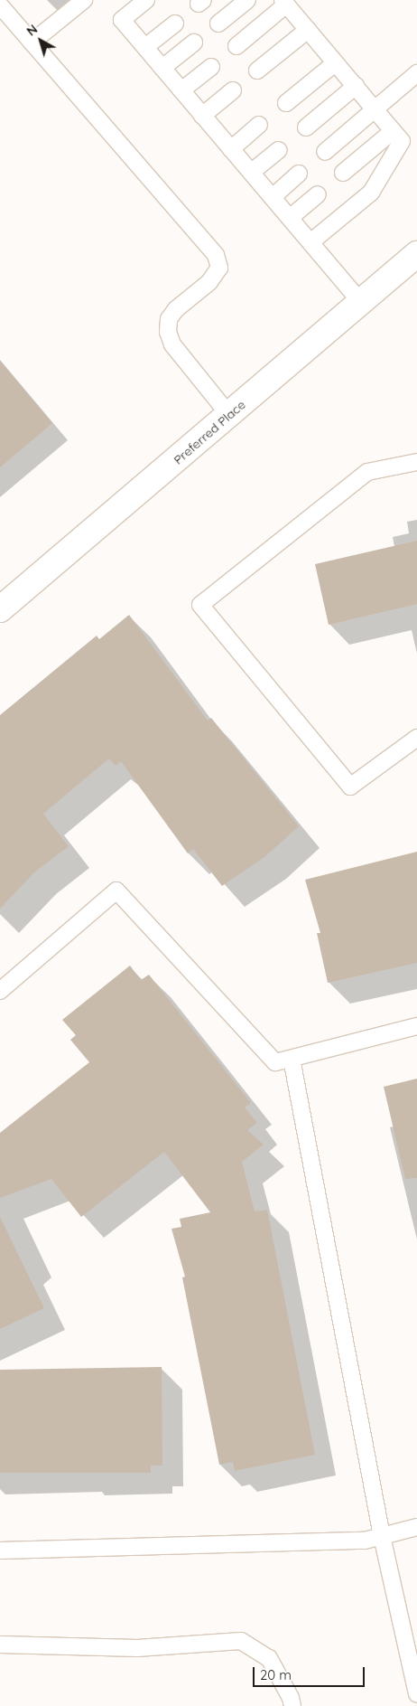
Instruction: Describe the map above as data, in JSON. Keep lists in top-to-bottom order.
{
  "streets": {
    "street": ["Preferred Place"]
  },
  "scale_bar": "20 m",
  "north": "top left"
}
